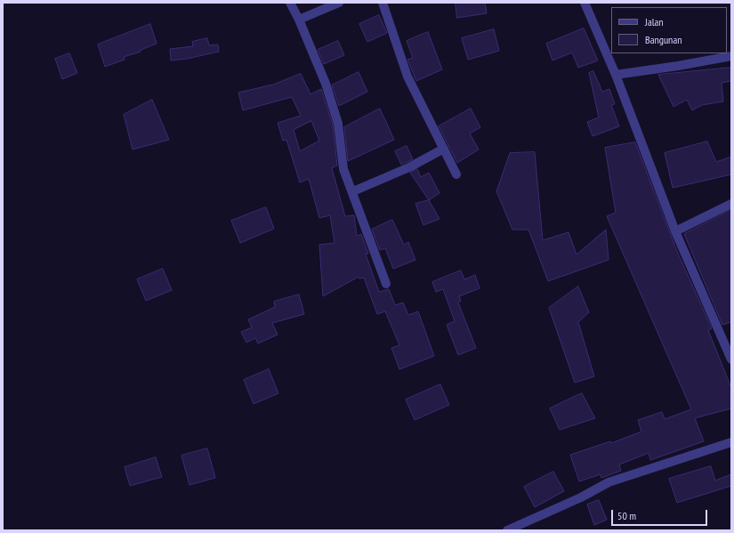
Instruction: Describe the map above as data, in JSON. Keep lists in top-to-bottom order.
{
  "legend": ["Jalan", "Bangunan"],
  "scale_bar": "50 m"
}
